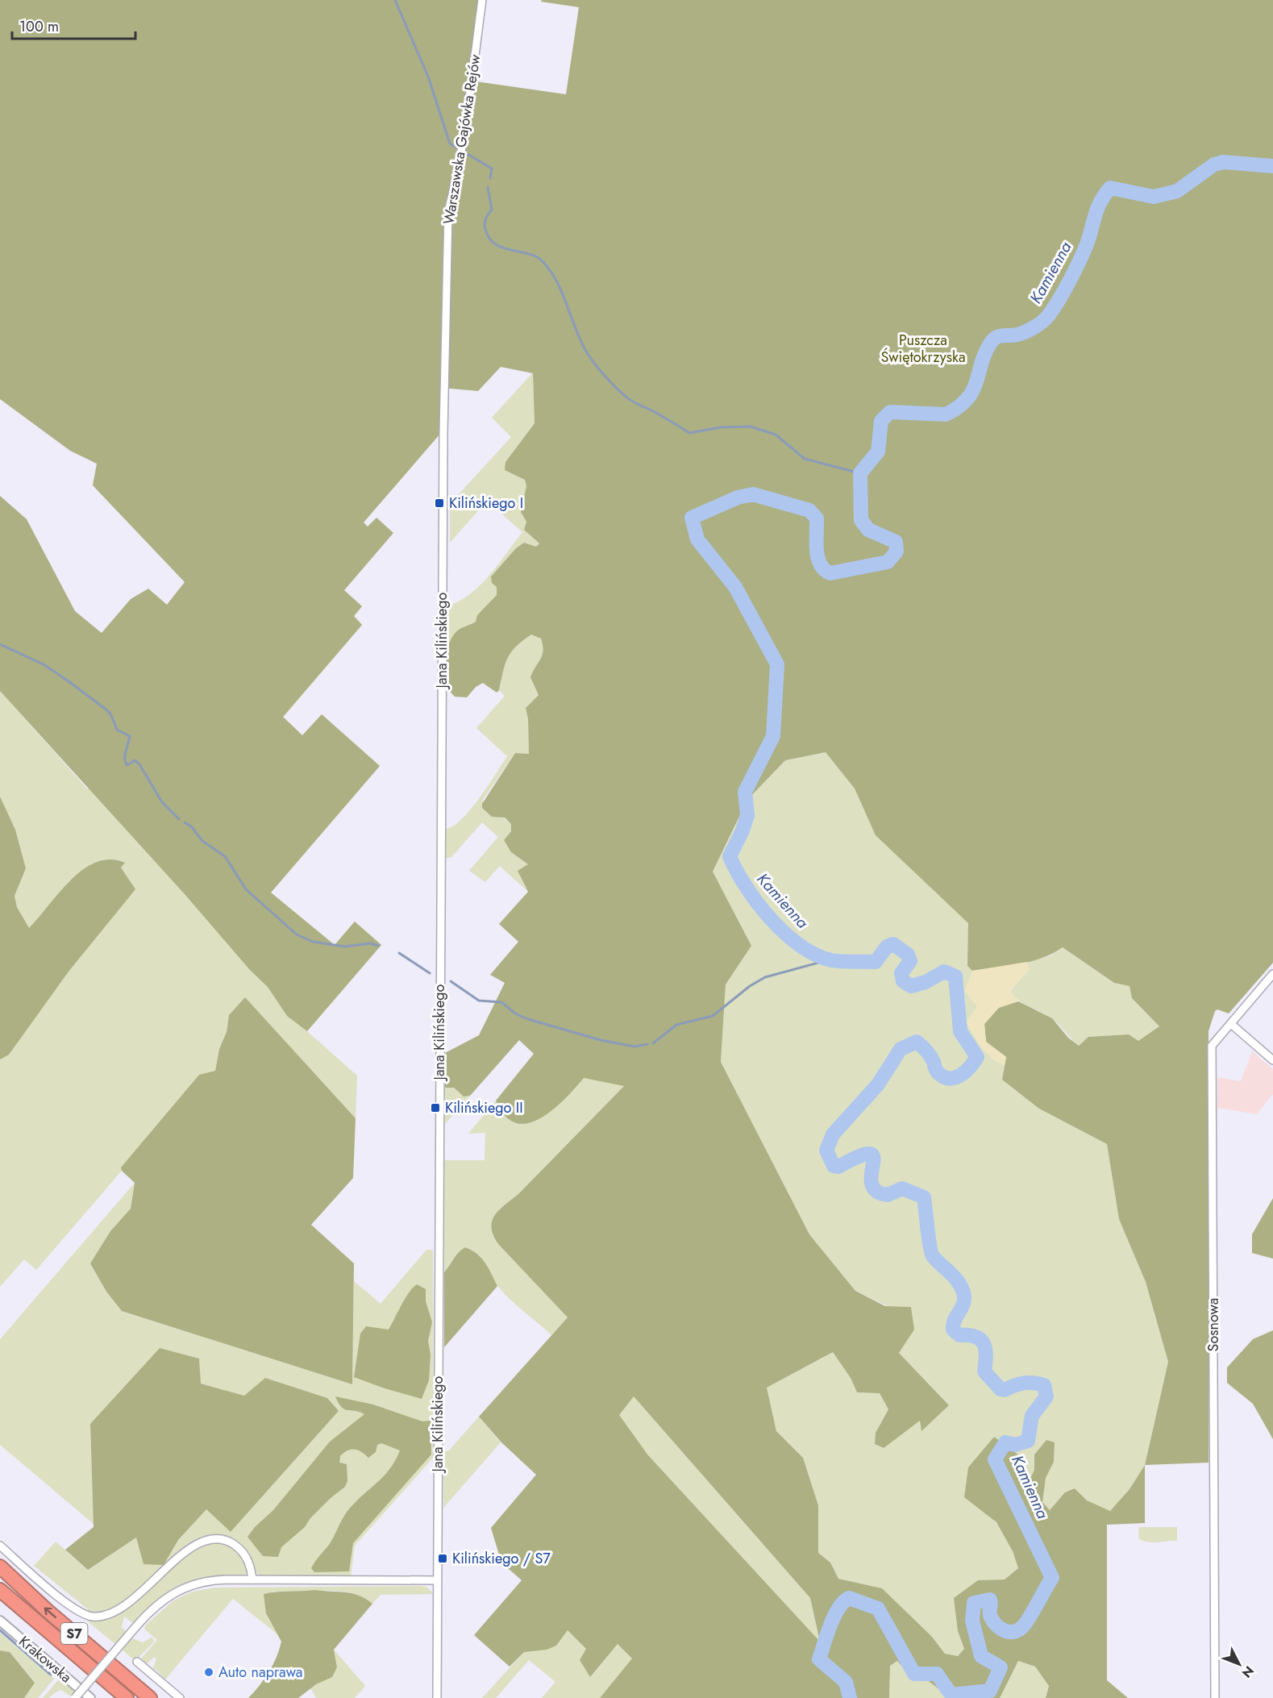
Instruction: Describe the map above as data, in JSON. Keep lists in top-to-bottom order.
{
  "streets": {
    "highway": ["S7"],
    "street": [
      "Warszawska Gajówka Rejów",
      "Jana Kilińskiego",
      "Sosnowa",
      "Krakowska"
    ]
  },
  "crossings": [
    ["Warszawska Gajówka Rejów", "Jana Kilińskiego"]
  ],
  "water": ["Kamienna"],
  "parks": ["Puszcza Świętokrzyska"],
  "places": {
    "transit": ["Kilińskiego I", "Kilińskiego II", "Kilińskiego / S7"],
    "other": ["Auto naprawa"]
  },
  "scale_bar": "100 m",
  "north": "bottom right"
}
